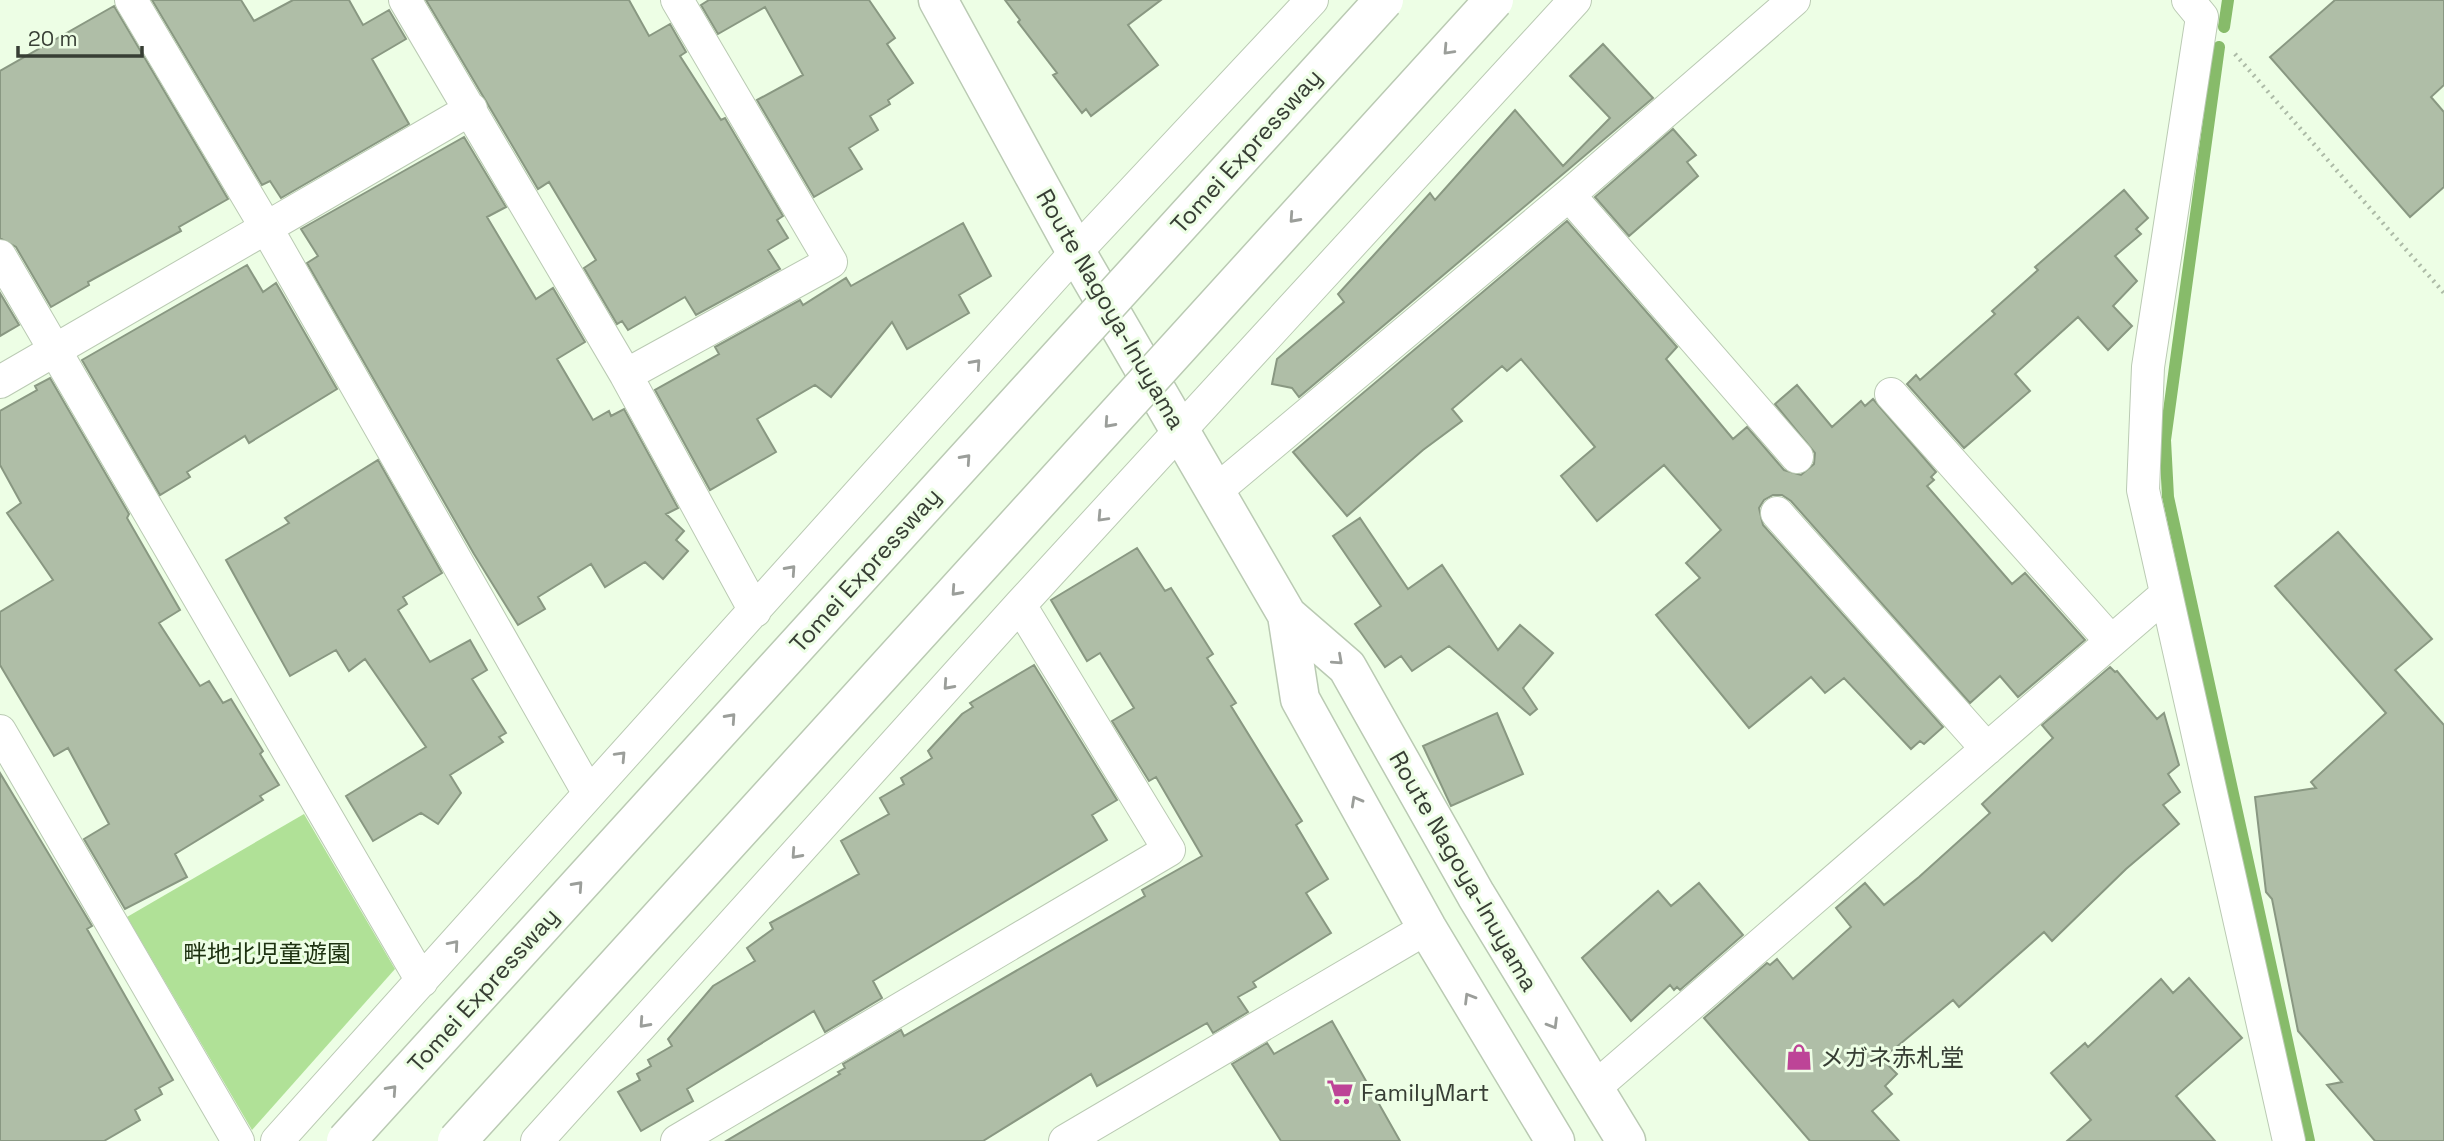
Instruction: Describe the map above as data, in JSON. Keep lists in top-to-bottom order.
{
  "streets": {
    "main road": ["Tomei Expressway", "Route Nagoya-Inuyama"]
  },
  "parks": ["畔地北児童遊園"],
  "places": {
    "shop": ["メガネ赤札堂"],
    "supermarket": ["FamilyMart"]
  },
  "scale_bar": "20 m"
}
